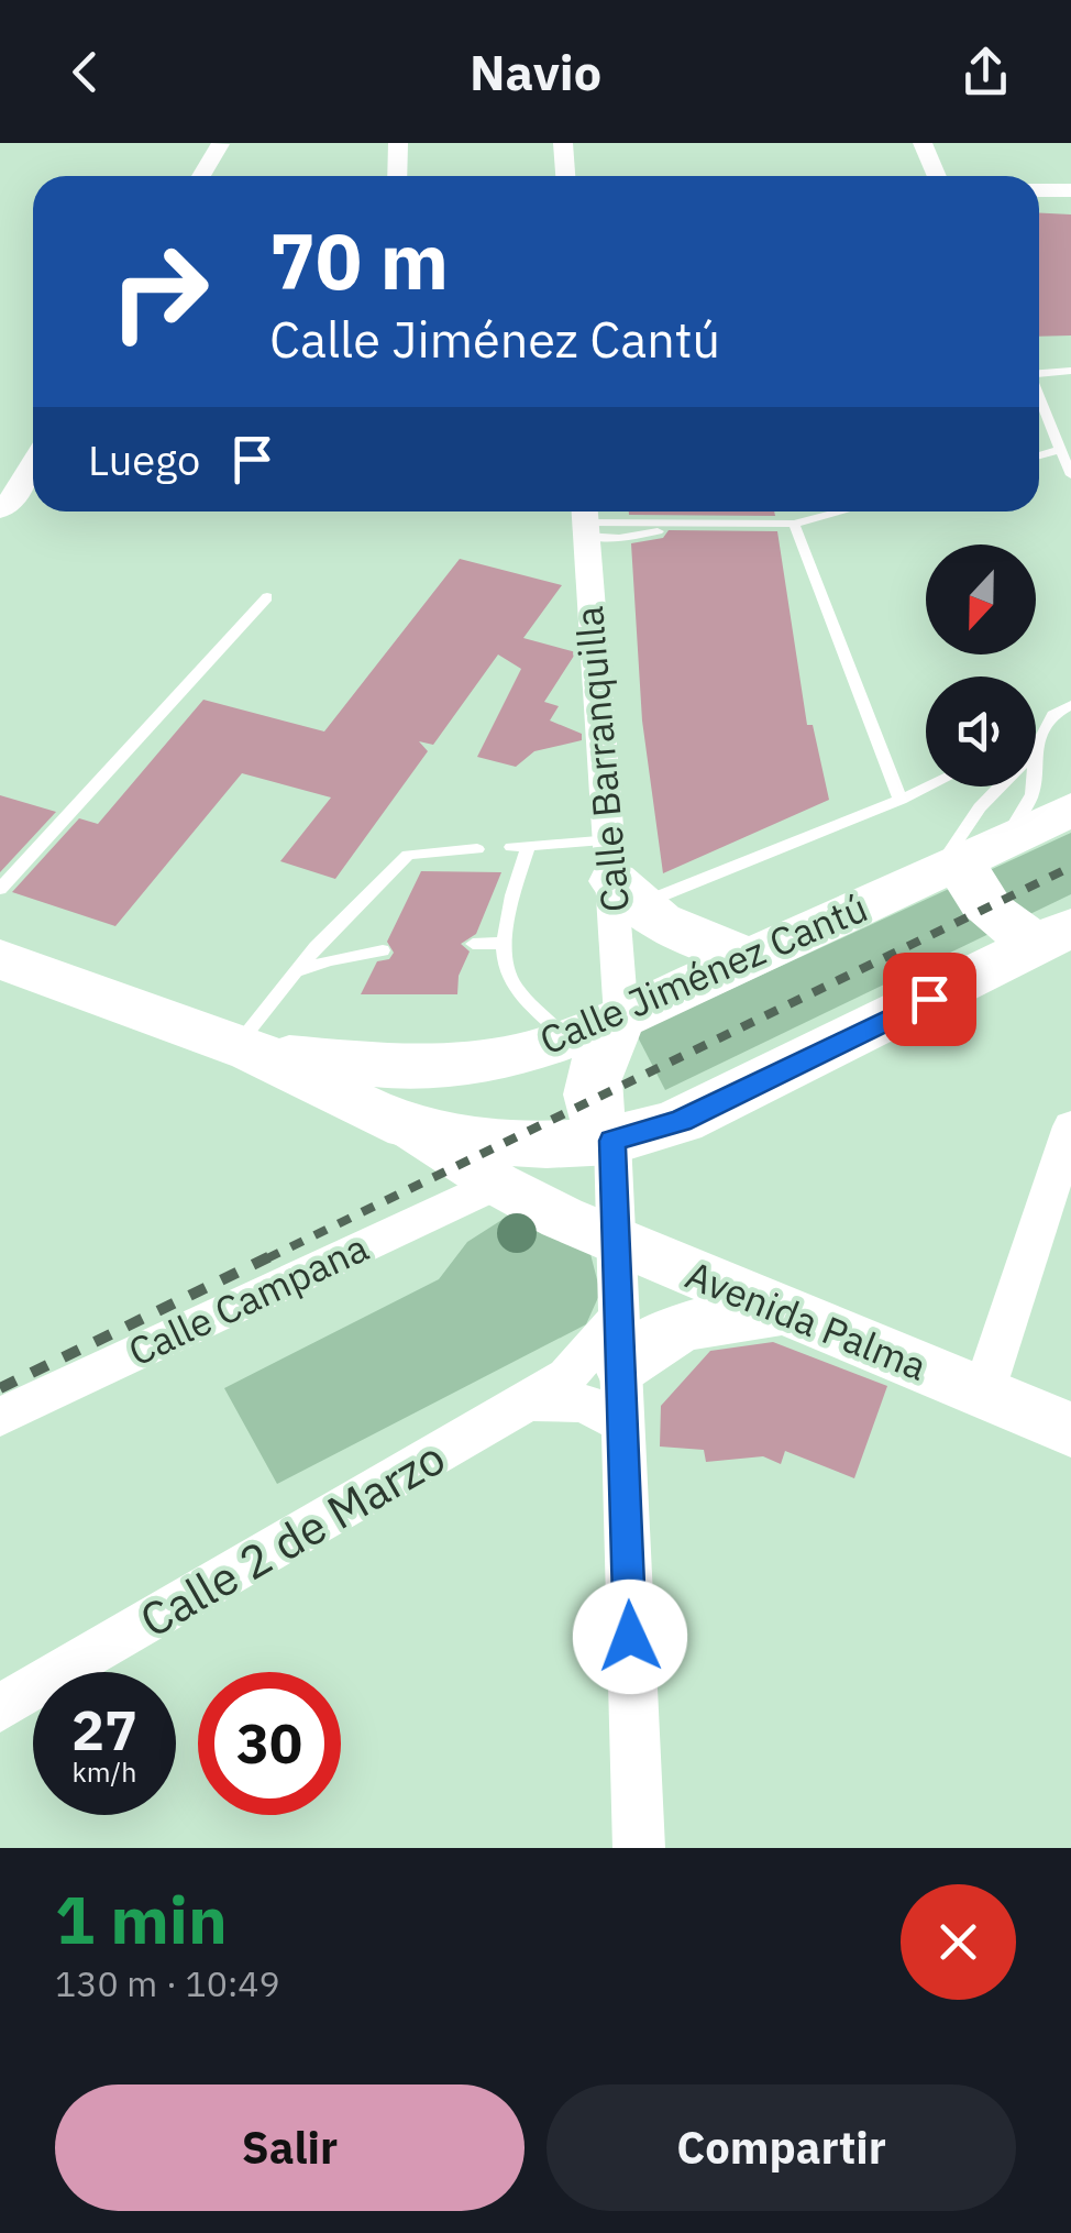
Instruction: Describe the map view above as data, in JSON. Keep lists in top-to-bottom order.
{
  "streets": {
    "main road": ["Calle Jiménez Cantú", "Avenida Palma"],
    "street": ["Calle Barranquilla", "Calle Campana", "Calle 2 de Marzo"]
  },
  "crossings": [
    ["Calle Barranquilla", "Calle Jiménez Cantú"],
    ["Calle Jiménez Cantú", "Avenida Palma"],
    ["Calle Campana", "Avenida Palma"]
  ],
  "north": "bottom",
  "page": {
    "header": "Navio",
    "turn": ["70 m", "Calle Jiménez Cantú"],
    "then": "Luego",
    "speed": "27 km/h",
    "limit": "30",
    "heading": ["1 min", "130 m · 10:49"],
    "buttons": ["Salir", "Compartir"]
  }
}
